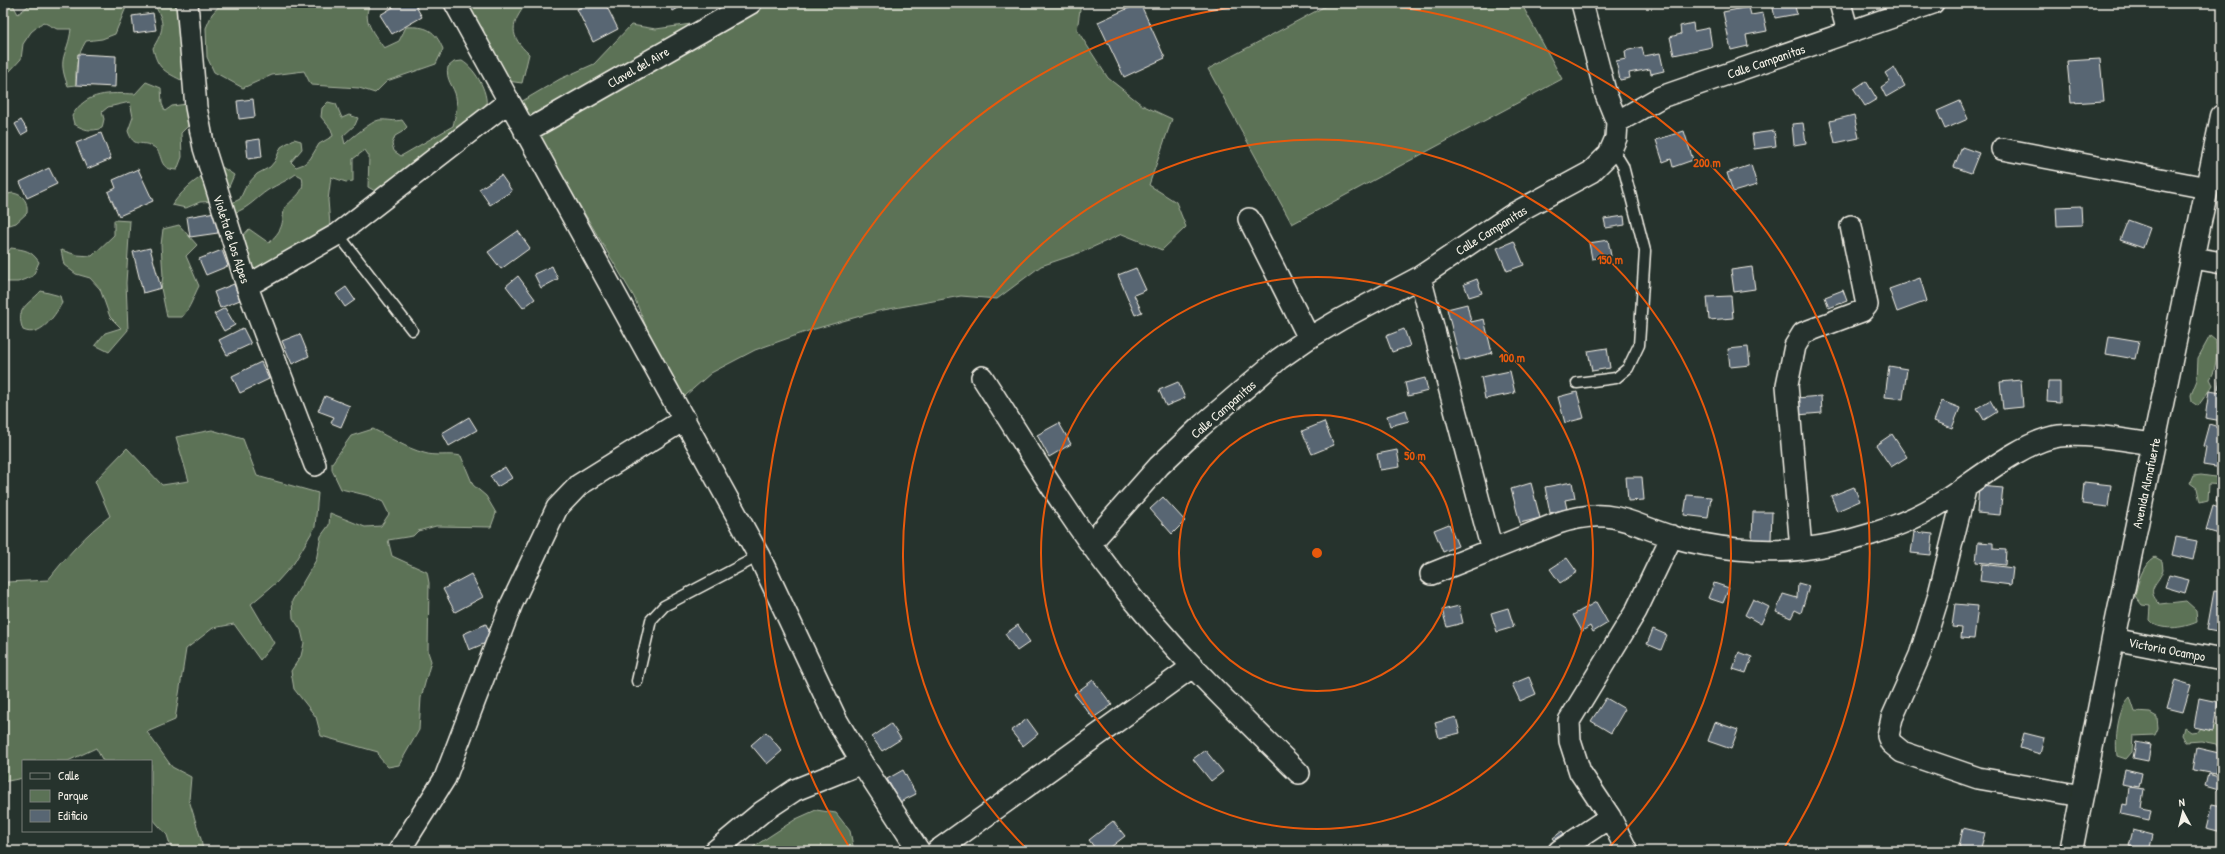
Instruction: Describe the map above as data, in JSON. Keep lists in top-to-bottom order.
{
  "streets": {
    "street": [
      "Calle Campanitas",
      "Clavel del Aire",
      "Violeta de los Alpes",
      "Avenida Almafuerte",
      "Victoria Ocampo"
    ]
  },
  "crossings": [
    ["Avenida Almafuerte", "Victoria Ocampo"]
  ],
  "legend": ["Calle", "Parque", "Edificio"],
  "north": "top",
  "rings": [
    "200 m",
    "150 m",
    "100 m",
    "50 m"
  ]
}
